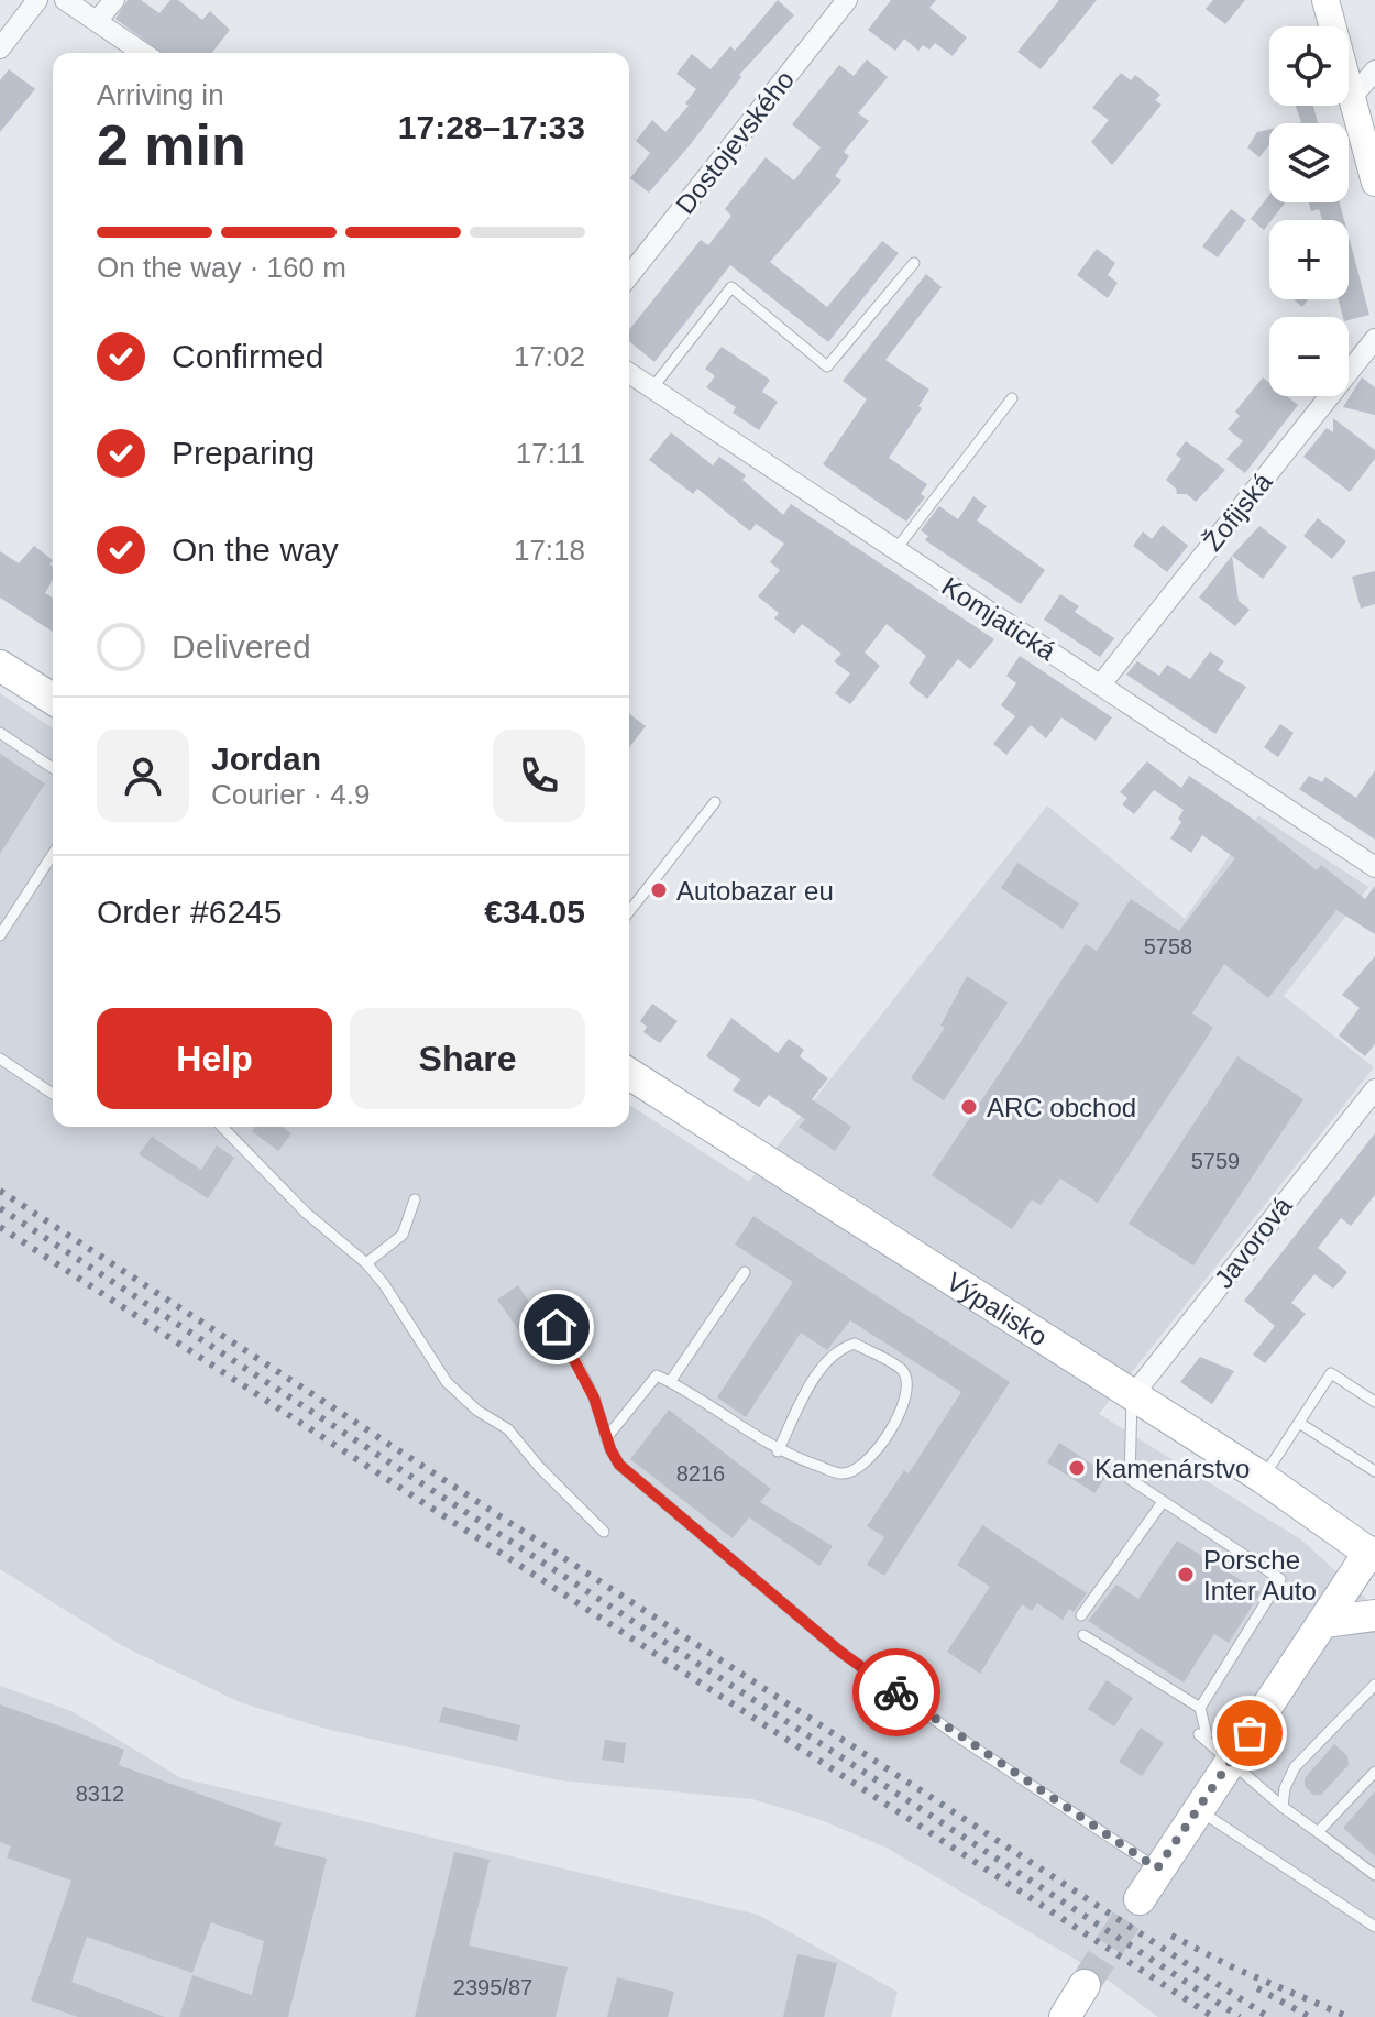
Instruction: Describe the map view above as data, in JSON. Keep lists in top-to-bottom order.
{
  "streets": {
    "main road": ["Výpalisko"],
    "street": [
      "Dostojevského",
      "Žofijská",
      "Komjatická",
      "Javorová"
    ]
  },
  "crossings": [
    ["Žofijská", "Komjatická"],
    ["Javorová", "Výpalisko"]
  ],
  "places": [
    "Autobazar eu",
    "ARC obchod",
    "Kamenárstvo",
    "Porsche Inter Auto"
  ],
  "house_numbers": [
    "5758",
    "5759",
    "8216",
    "8312",
    "2395/87"
  ],
  "page": {
    "map_buttons": ["+", "−"],
    "heading": ["2 min", "Arriving in", "17:28–17:33"],
    "panel": [
      "Jordan",
      "Courier · 4.9",
      "Order #6245",
      "€34.05"
    ],
    "bar": "On the way · 160 m",
    "list": [
      ["Confirmed", "17:02"],
      ["Preparing", "17:11"],
      ["On the way", "17:18"],
      "Delivered"
    ],
    "buttons": ["Help", "Share"]
  }
}
